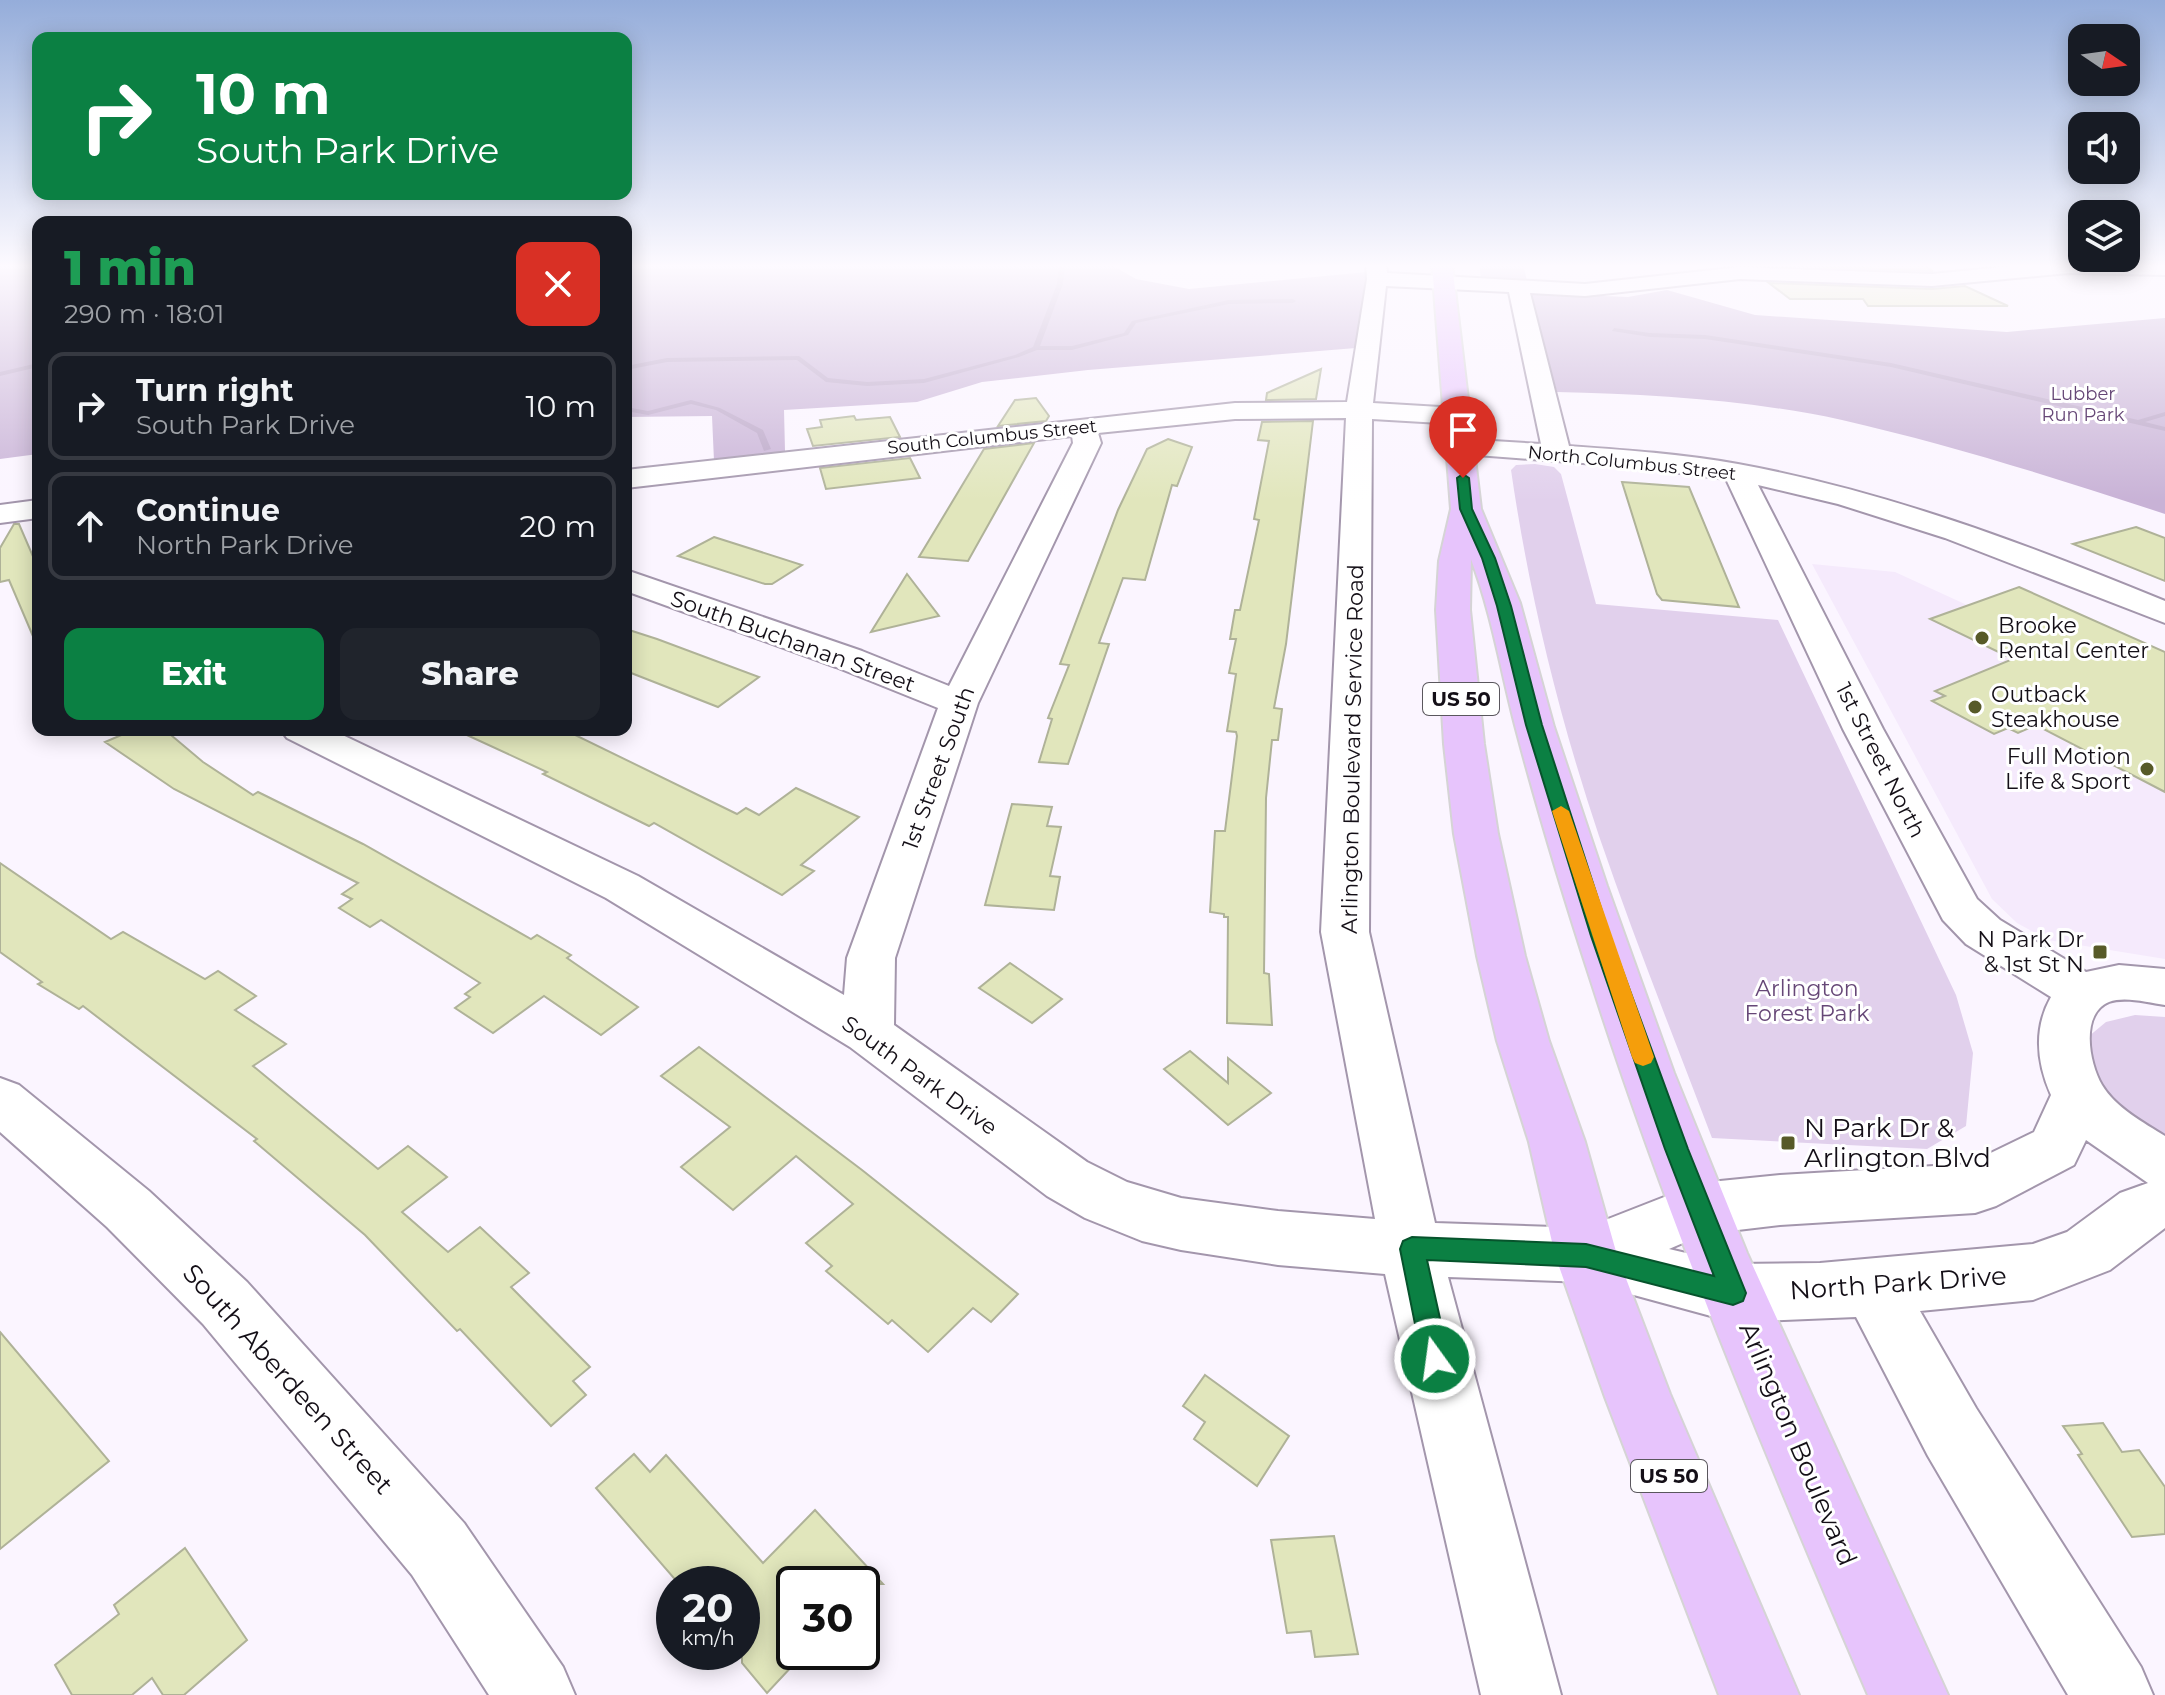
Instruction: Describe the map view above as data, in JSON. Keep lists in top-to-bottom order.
{
  "streets": {
    "highway": ["US 50", "Arlington Boulevard"],
    "street": [
      "South Columbus Street",
      "North Columbus Street",
      "South Buchanan Street",
      "Arlington Boulevard Service Road",
      "1st Street North",
      "1st Street South",
      "South Park Drive",
      "North Park Drive",
      "South Aberdeen Street"
    ]
  },
  "crossings": [
    ["South Columbus Street", "Arlington Boulevard Service Road"],
    ["South Columbus Street", "1st Street South"],
    ["South Columbus Street", "Arlington Boulevard"],
    ["North Columbus Street", "1st Street North"],
    ["North Columbus Street", "Arlington Boulevard"],
    ["South Buchanan Street", "1st Street South"],
    ["Arlington Boulevard Service Road", "South Park Drive"],
    ["1st Street South", "South Park Drive"],
    ["South Park Drive", "North Park Drive"],
    ["South Park Drive", "Arlington Boulevard"],
    ["North Park Drive", "Arlington Boulevard"]
  ],
  "parks": ["Lubber Run Park", "Arlington Forest Park"],
  "places": {
    "other": ["Brooke Rental Center", "Outback Steakhouse", "Full Motion Life & Sport"],
    "transit": ["N Park Dr & 1st St N", "N Park Dr & Arlington Blvd"]
  },
  "north": "right",
  "page": {
    "turn": ["10 m", "South Park Drive"],
    "heading": ["1 min", "290 m · 18:01"],
    "list": [
      {
        "name": "Turn right",
        "note": "South Park Drive",
        "value": "10 m"
      },
      {
        "name": "Continue",
        "note": "North Park Drive",
        "value": "20 m"
      }
    ],
    "buttons": ["Exit", "Share"],
    "speed": "20 km/h",
    "limit": "30"
  }
}
